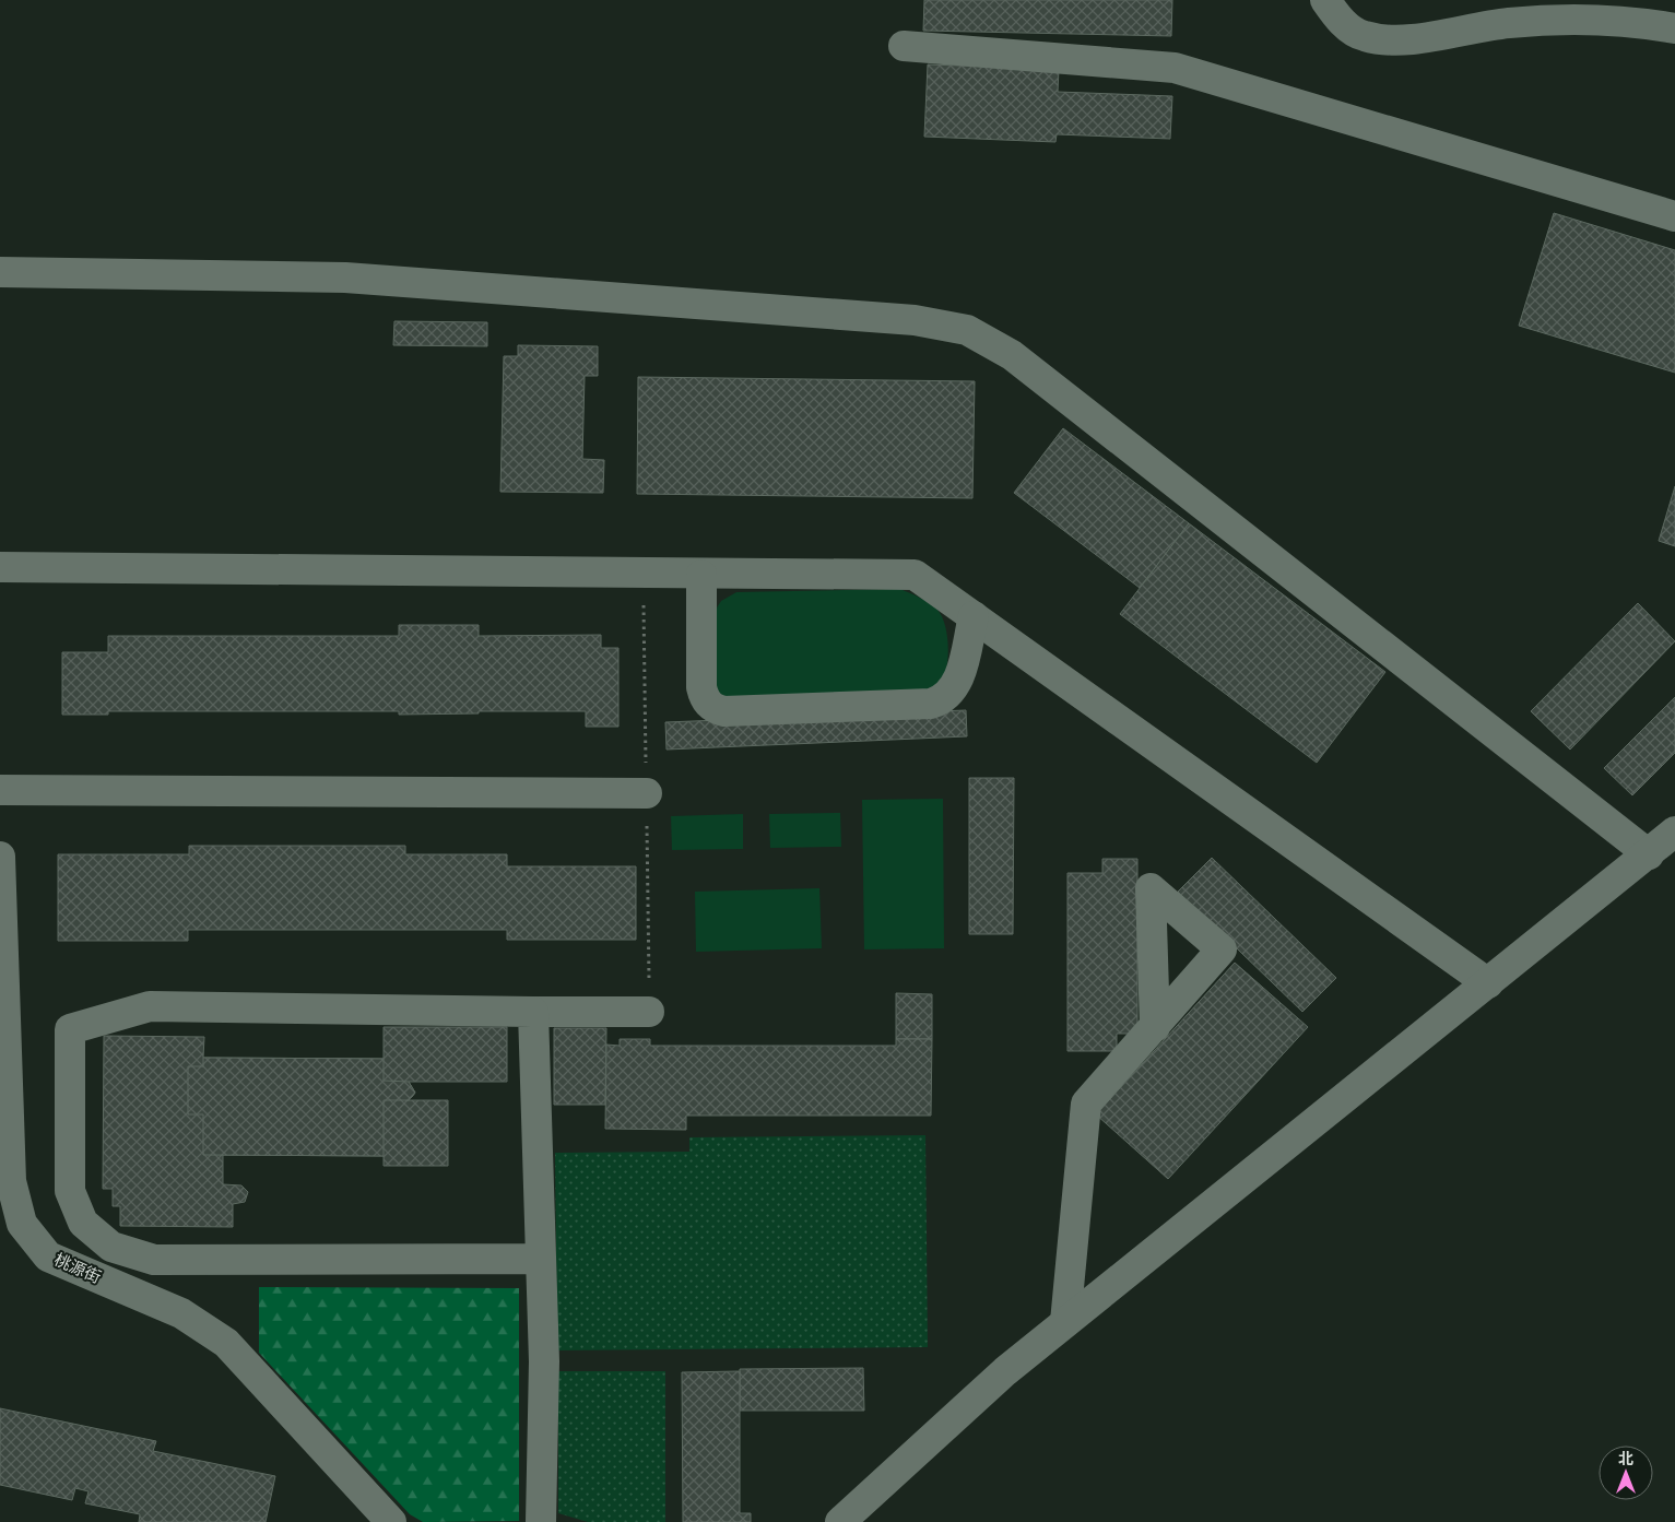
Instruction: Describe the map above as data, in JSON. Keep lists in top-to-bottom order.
{
  "streets": {
    "street": ["桃源街"]
  },
  "north": "top"
}
